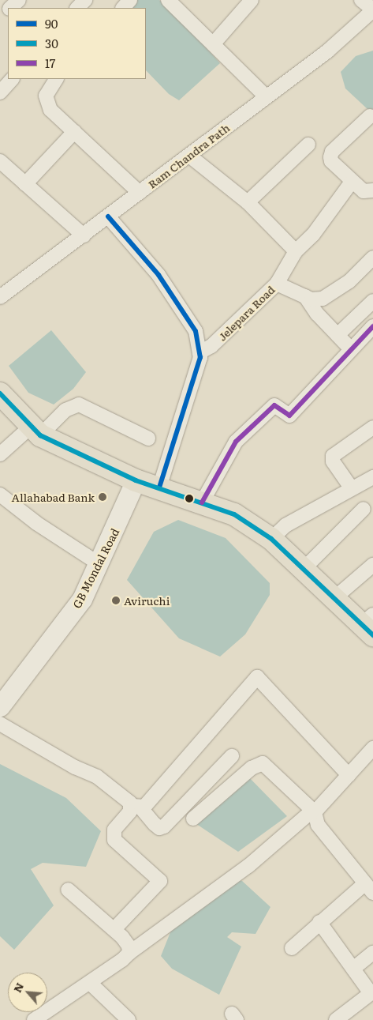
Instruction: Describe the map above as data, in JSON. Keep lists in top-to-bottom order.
{
  "streets": {
    "street": ["Ram Chandra Path", "Jelepara Road", "GB Mondal Road"]
  },
  "places": ["Allahabad Bank", "Aviruchi"],
  "lines": ["transit line 90", "transit line 17", "transit line 30"],
  "legend": ["90", "30", "17"],
  "north": "top left"
}
